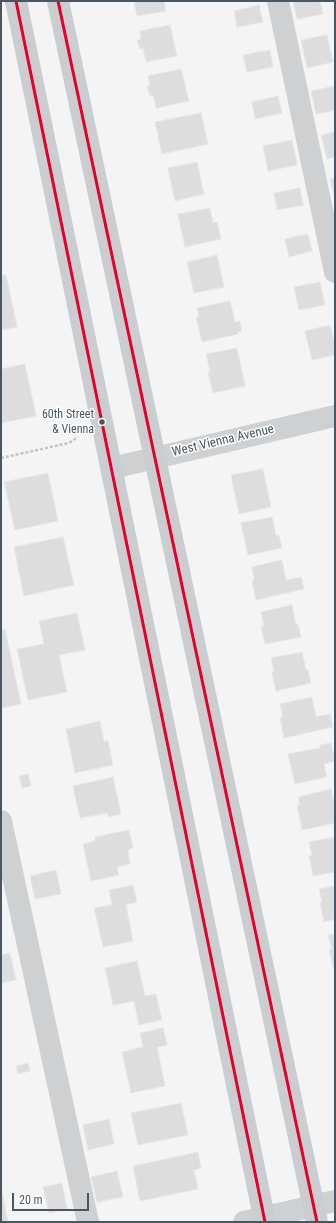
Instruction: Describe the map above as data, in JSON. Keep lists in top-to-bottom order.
{
  "streets": {
    "street": ["West Vienna Avenue"]
  },
  "places": ["60th Street & Vienna"],
  "scale_bar": "20 m"
}
